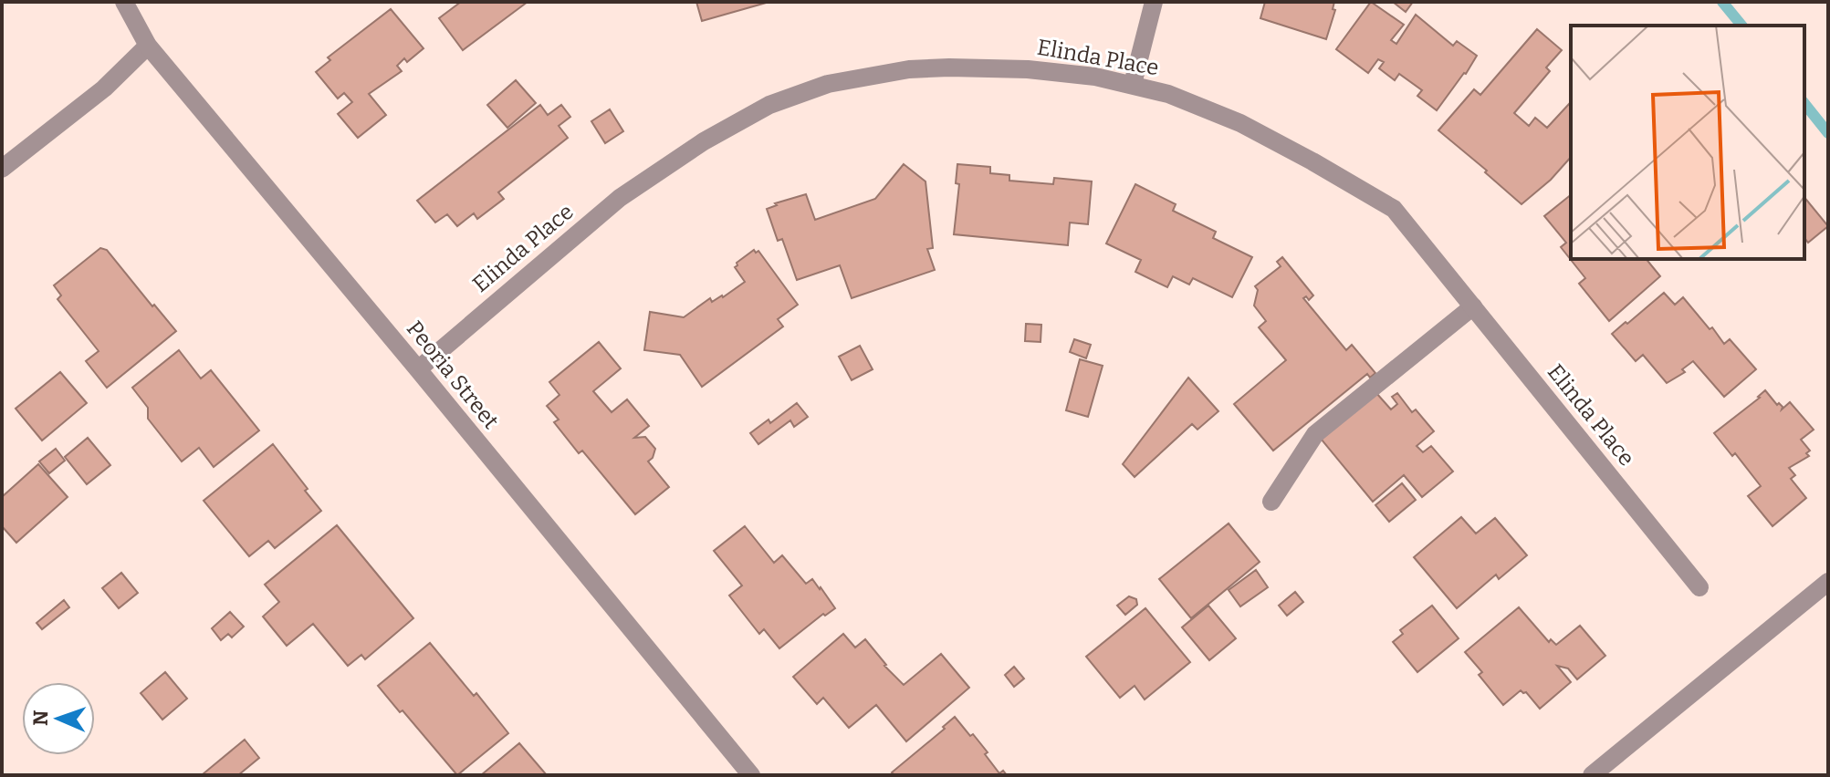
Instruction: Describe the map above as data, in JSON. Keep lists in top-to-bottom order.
{
  "streets": {
    "street": ["Elinda Place", "Peoria Street"]
  },
  "crossings": [
    ["Elinda Place", "Peoria Street"]
  ],
  "north": "left"
}
